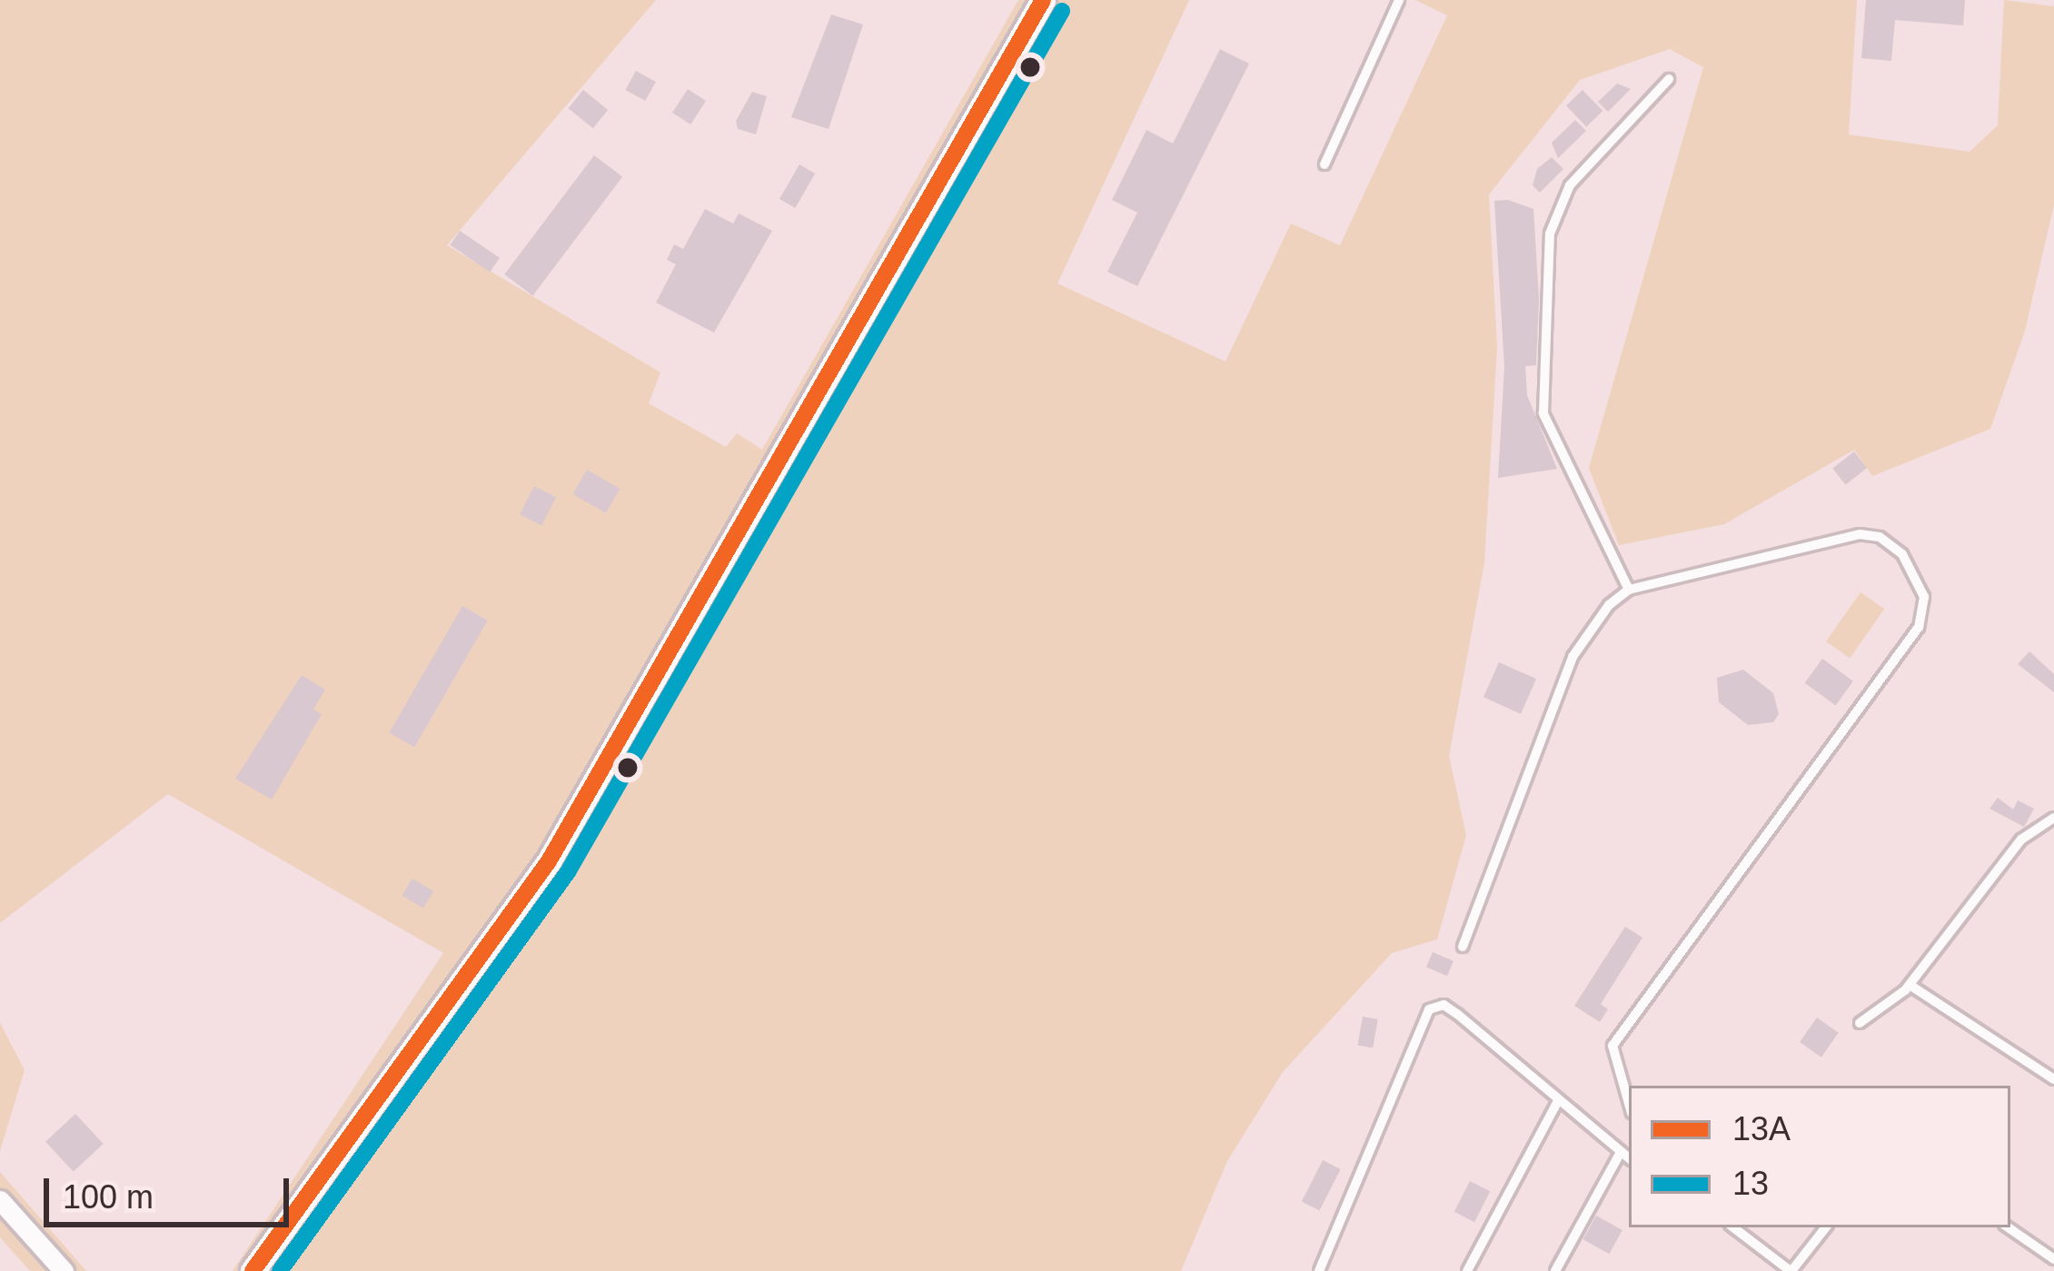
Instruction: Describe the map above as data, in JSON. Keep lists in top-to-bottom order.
{
  "lines": ["transit line 13А", "transit line 13"],
  "legend": ["13А", "13"],
  "scale_bar": "100 m"
}
